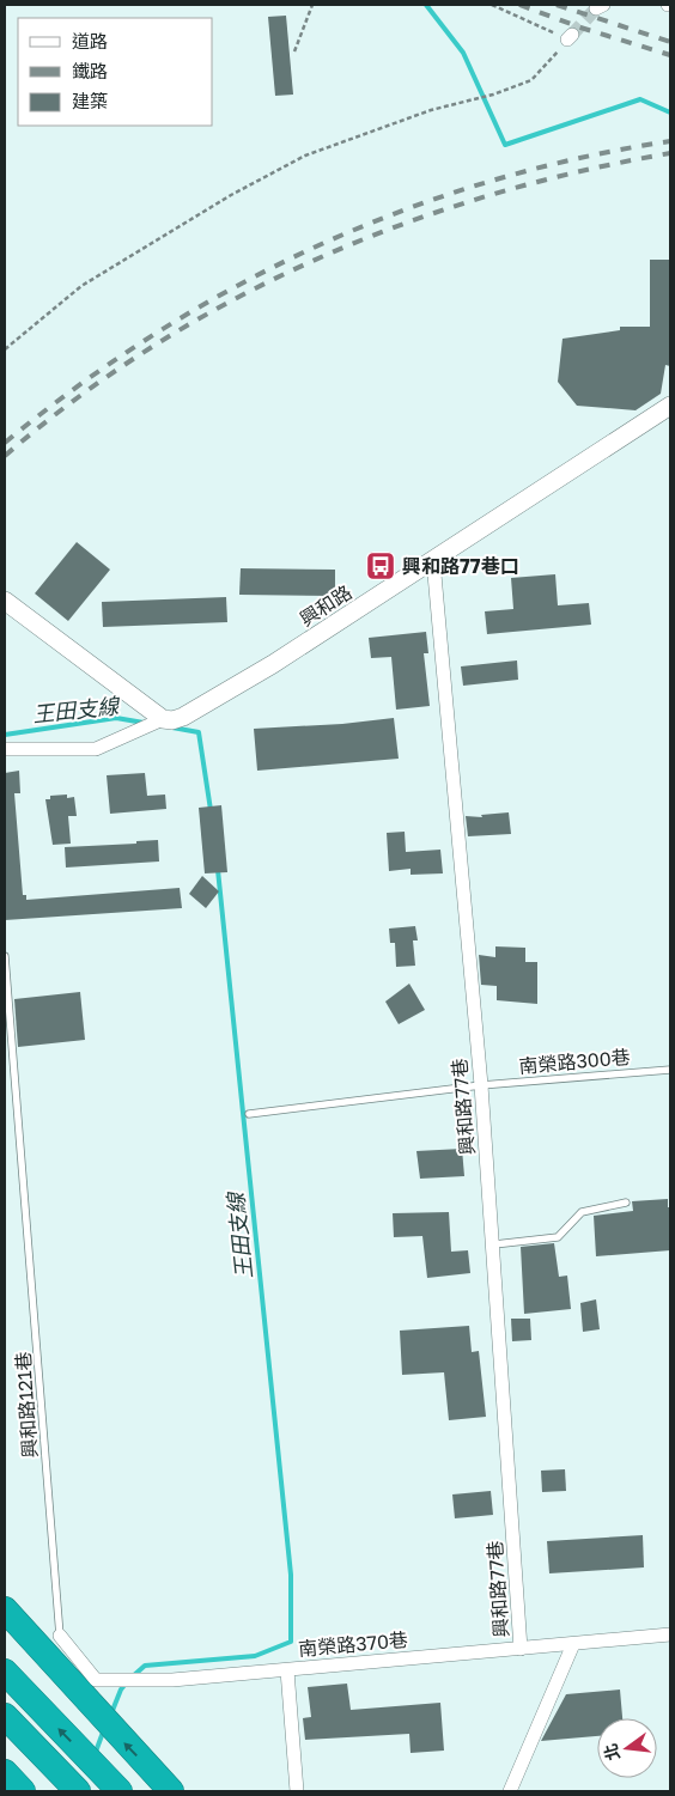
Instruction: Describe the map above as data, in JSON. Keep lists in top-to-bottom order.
{
  "streets": {
    "street": ["興和路", "興和路77巷", "南榮路370巷"],
    "lane": ["南榮路300巷", "興和路121巷"]
  },
  "crossings": [
    ["興和路", "興和路77巷"],
    ["南榮路300巷", "興和路77巷"],
    ["興和路77巷", "南榮路370巷"],
    ["興和路121巷", "南榮路370巷"]
  ],
  "water": ["王田支線"],
  "places": {
    "bus stop": ["興和路77巷口"]
  },
  "legend": ["道路", "鐵路", "建築"],
  "north": "left"
}
